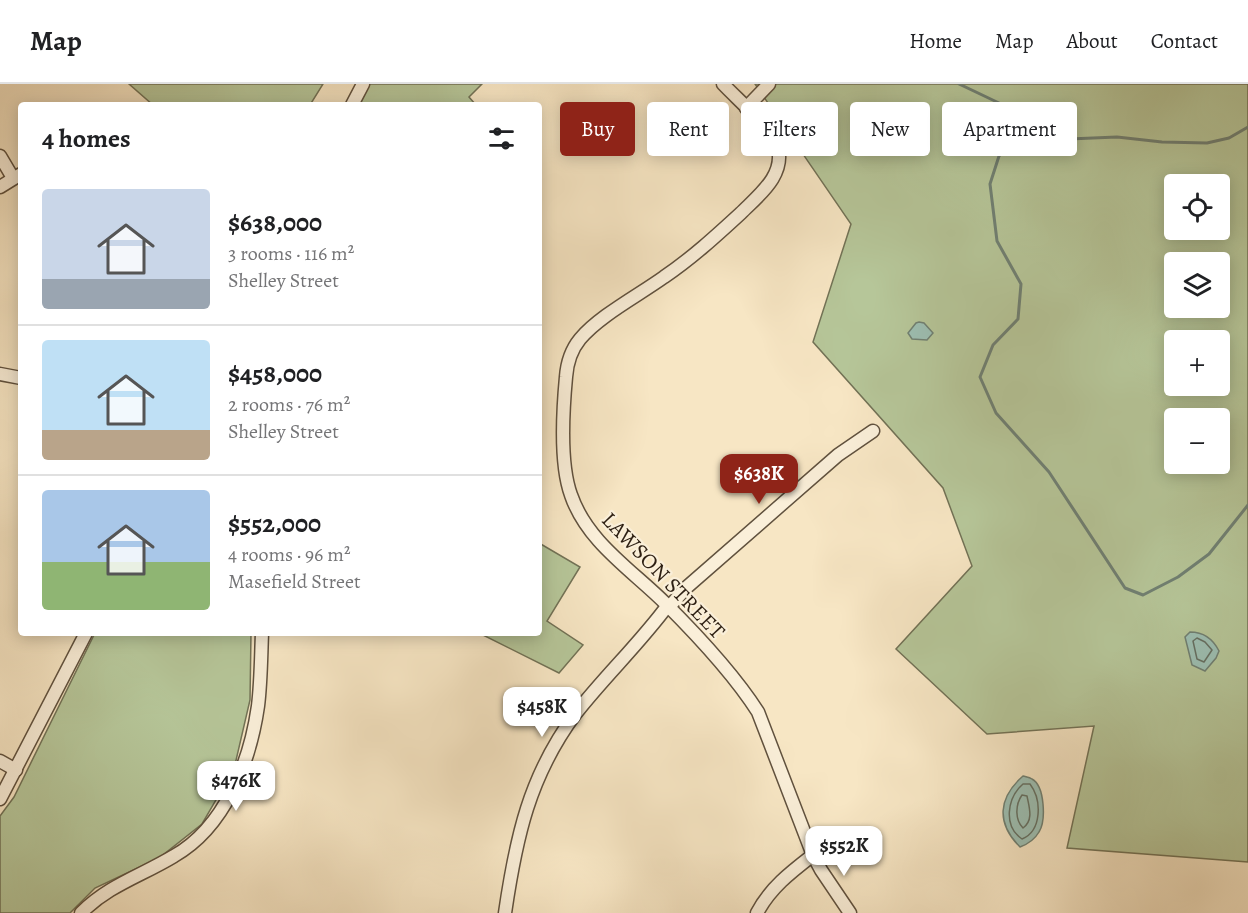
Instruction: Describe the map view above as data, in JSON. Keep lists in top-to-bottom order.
{
  "streets": {
    "street": ["LAWSON STREET"]
  },
  "page": {
    "header": "Map",
    "nav": [
      "Home",
      "Map",
      "About",
      "Contact"
    ],
    "chip": [
      "Buy",
      "Rent",
      "Filters",
      "New",
      "Apartment"
    ],
    "heading": "4 homes",
    "map_buttons": ["+", "−"],
    "list": [
      {
        "name": "$638,000",
        "note": "3 rooms · 116 m² · Shelley Street"
      },
      {
        "name": "$458,000",
        "note": "2 rooms · 76 m² · Shelley Street"
      },
      {
        "name": "$552,000",
        "note": "4 rooms · 96 m² · Masefield Street"
      }
    ],
    "price": [
      "$638K",
      "$458K",
      "$476K",
      "$552K"
    ]
  }
}
